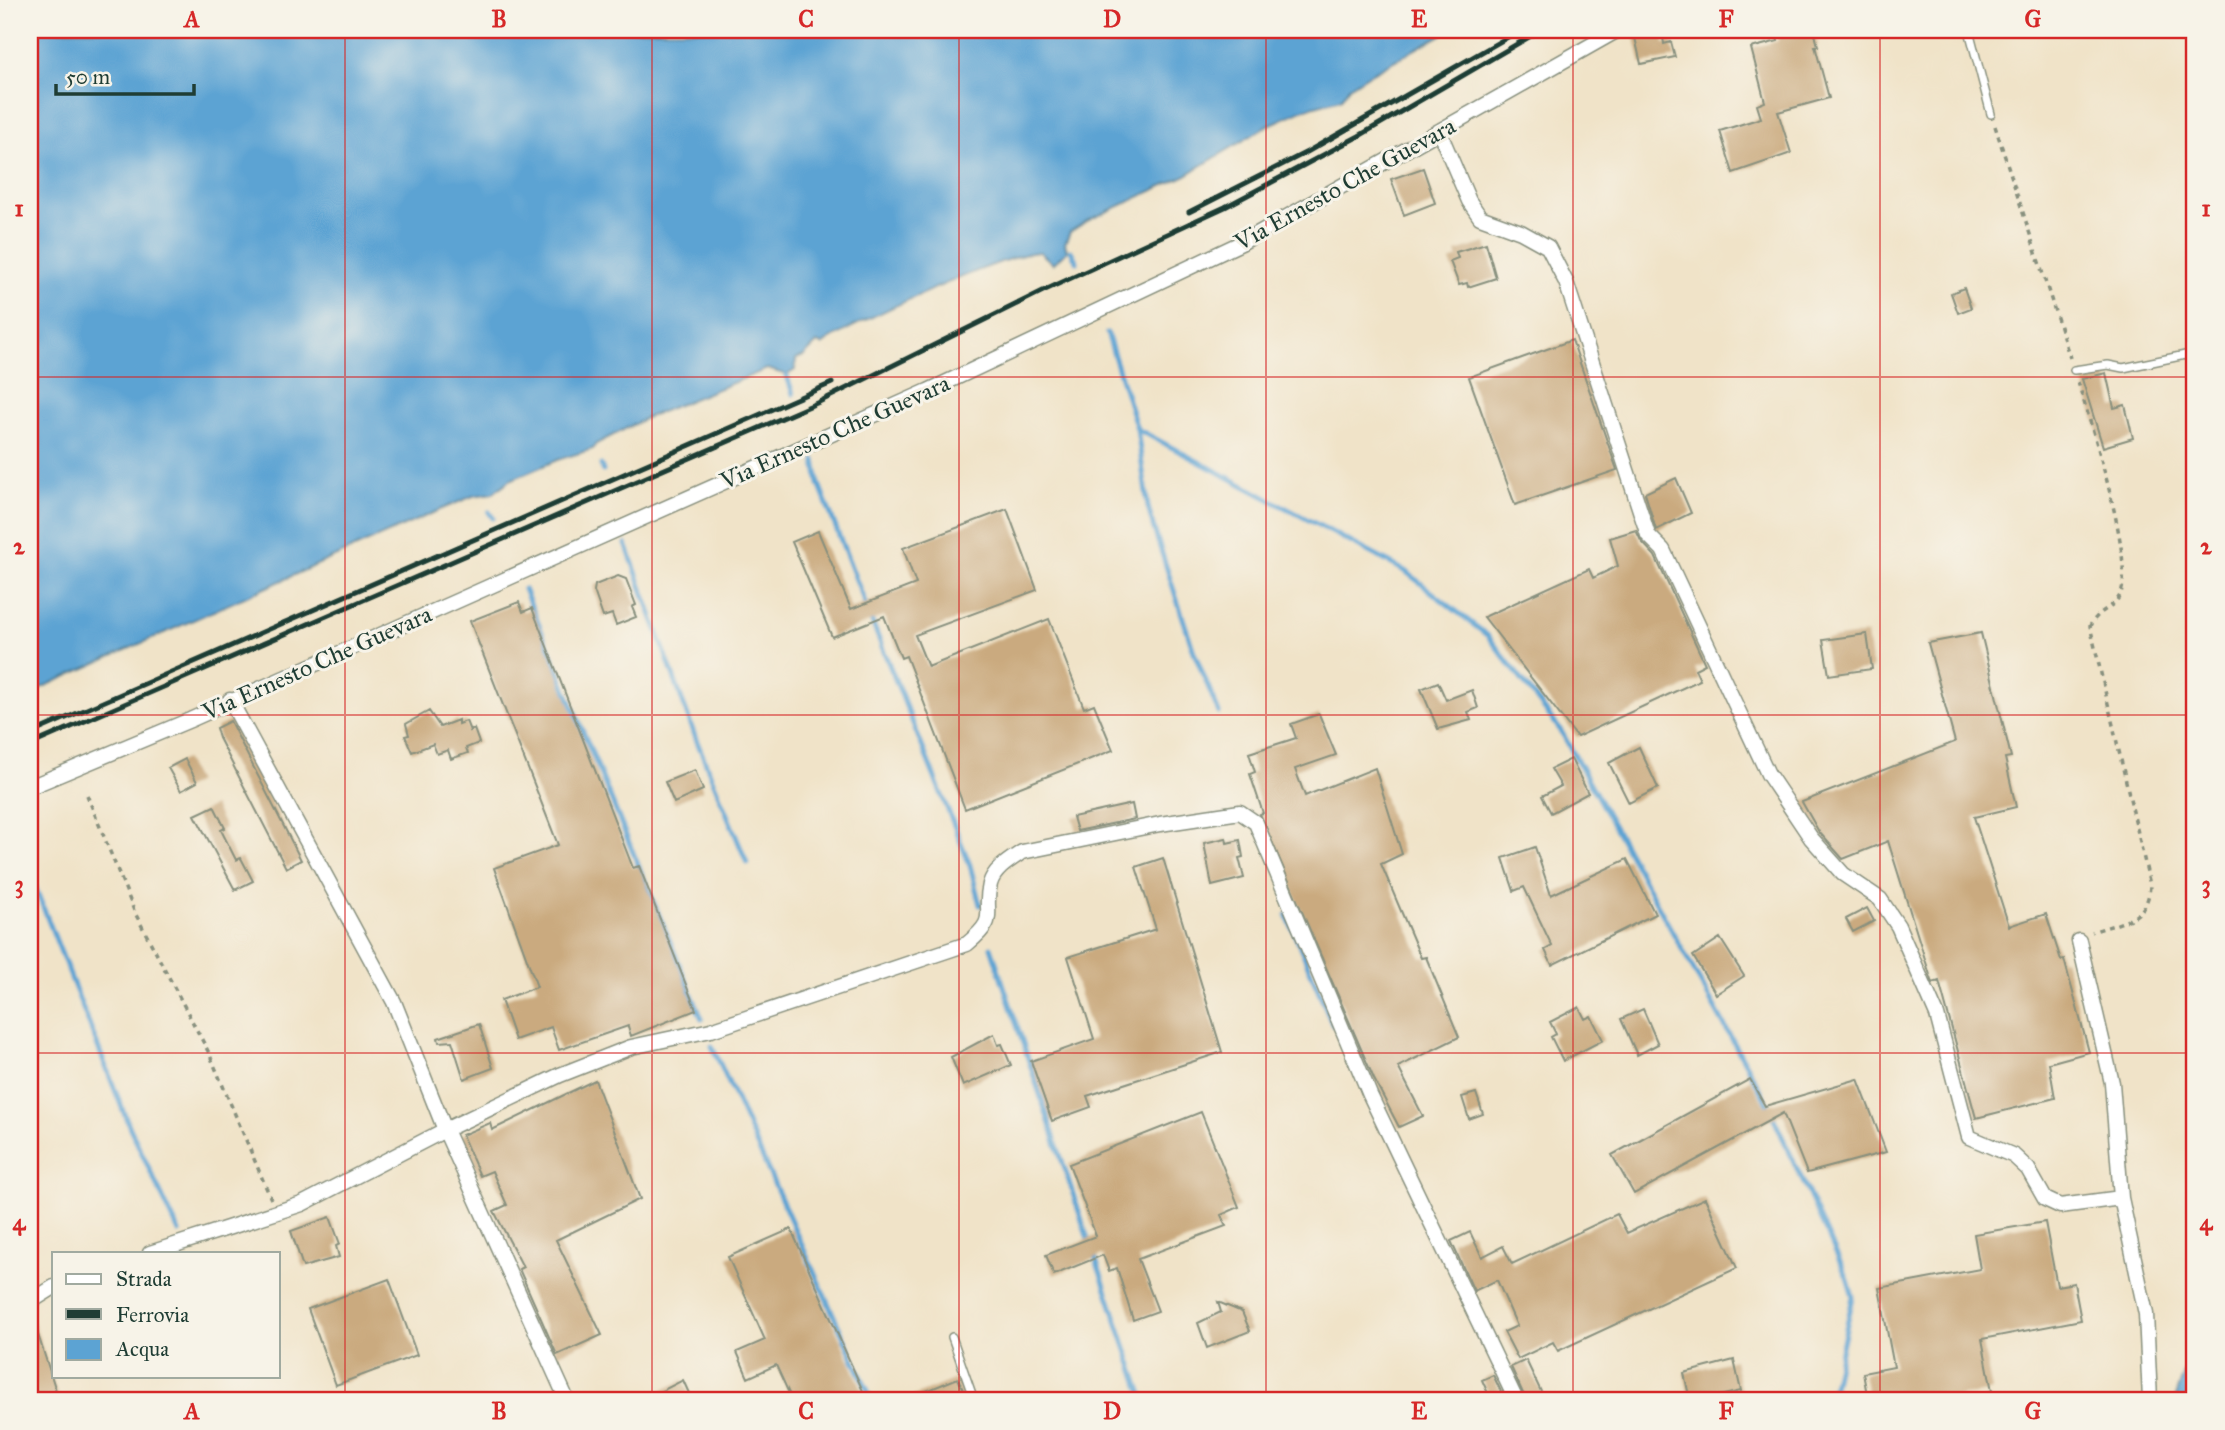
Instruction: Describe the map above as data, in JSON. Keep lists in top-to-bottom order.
{
  "streets": {
    "street": ["Via Ernesto Che Guevara"]
  },
  "legend": ["Strada", "Ferrovia", "Acqua"],
  "scale_bar": "50 m",
  "grid": {
    "columns": [
      "A",
      "B",
      "C",
      "D",
      "E",
      "F",
      "G"
    ],
    "rows": [
      "1",
      "2",
      "3",
      "4"
    ]
  }
}
